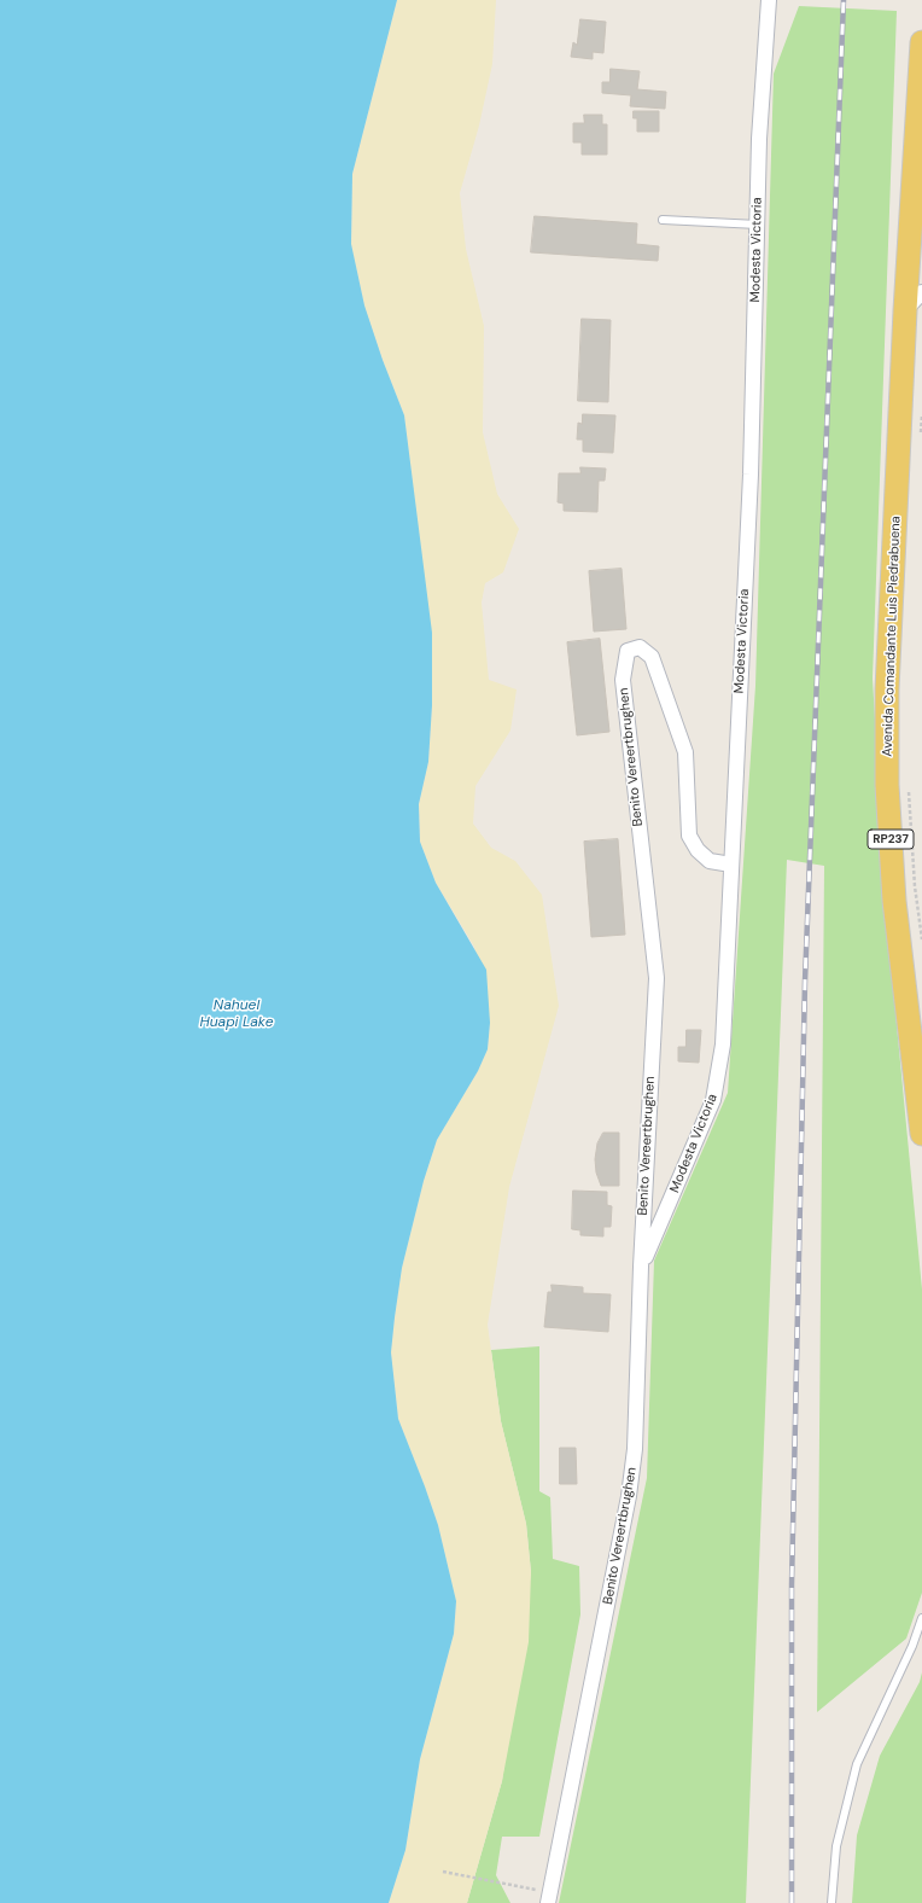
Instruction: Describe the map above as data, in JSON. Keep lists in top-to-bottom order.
{
  "streets": {
    "main road": ["Avenida Comandante Luis Piedrabuena", "RP237"],
    "street": ["Modesta Victoria", "Benito Vereertbrughen"]
  },
  "crossings": [
    ["Modesta Victoria", "Benito Vereertbrughen"]
  ],
  "water": ["Nahuel Huapi Lake"]
}
